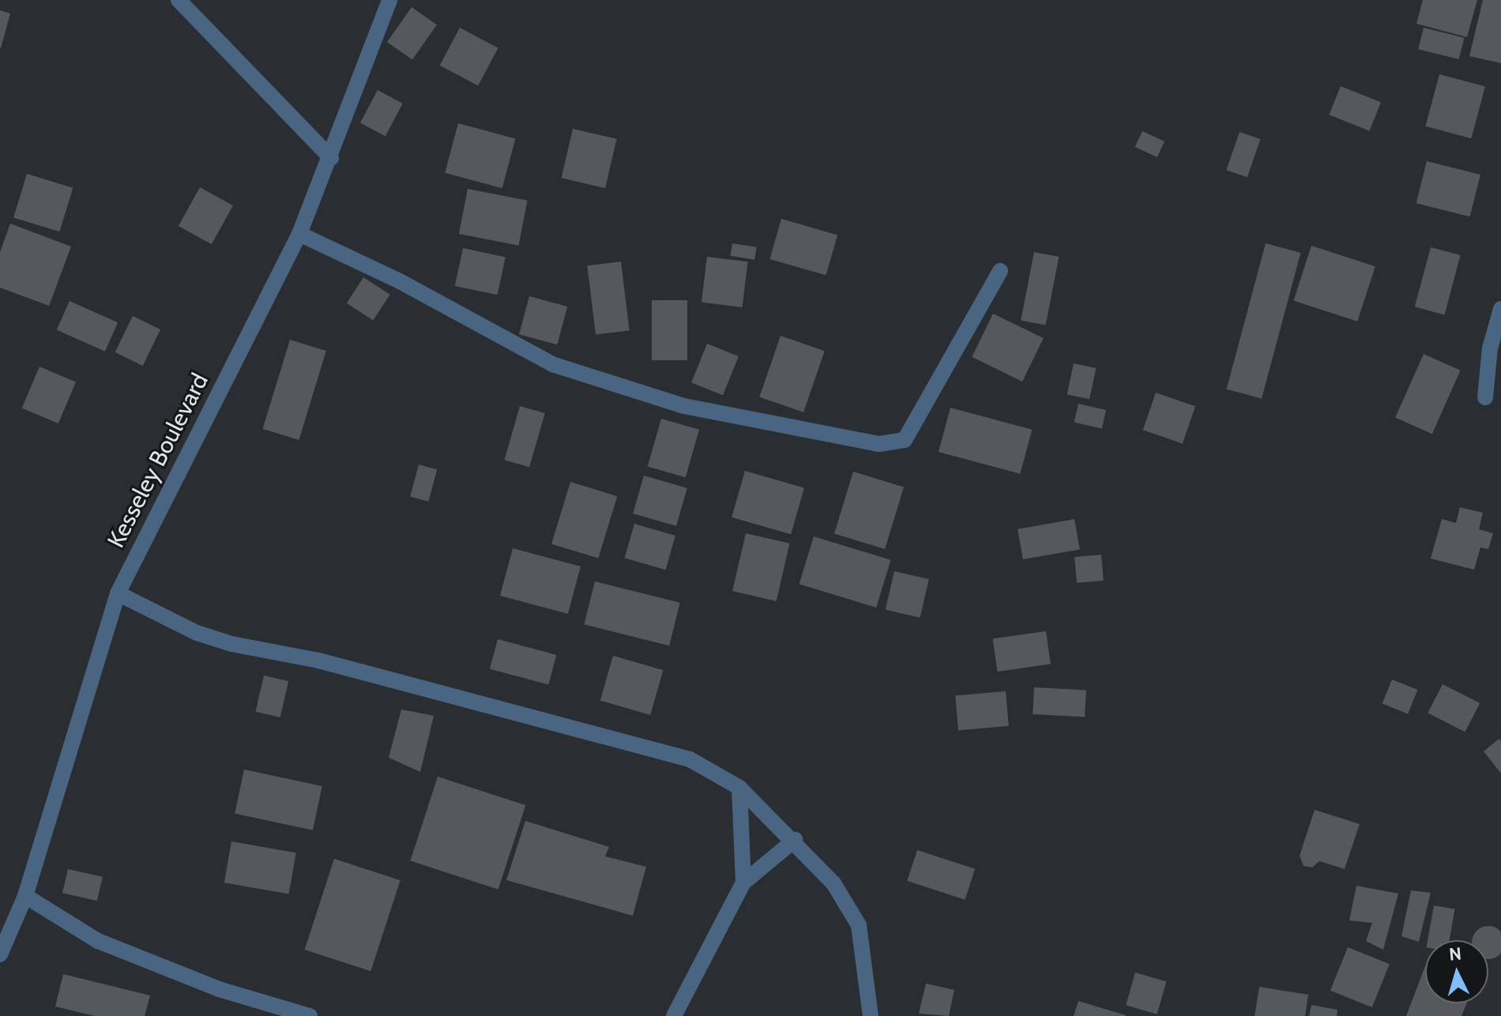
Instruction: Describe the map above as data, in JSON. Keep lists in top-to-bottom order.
{
  "streets": {
    "street": ["Kesseley Boulevard"]
  },
  "north": "top"
}
